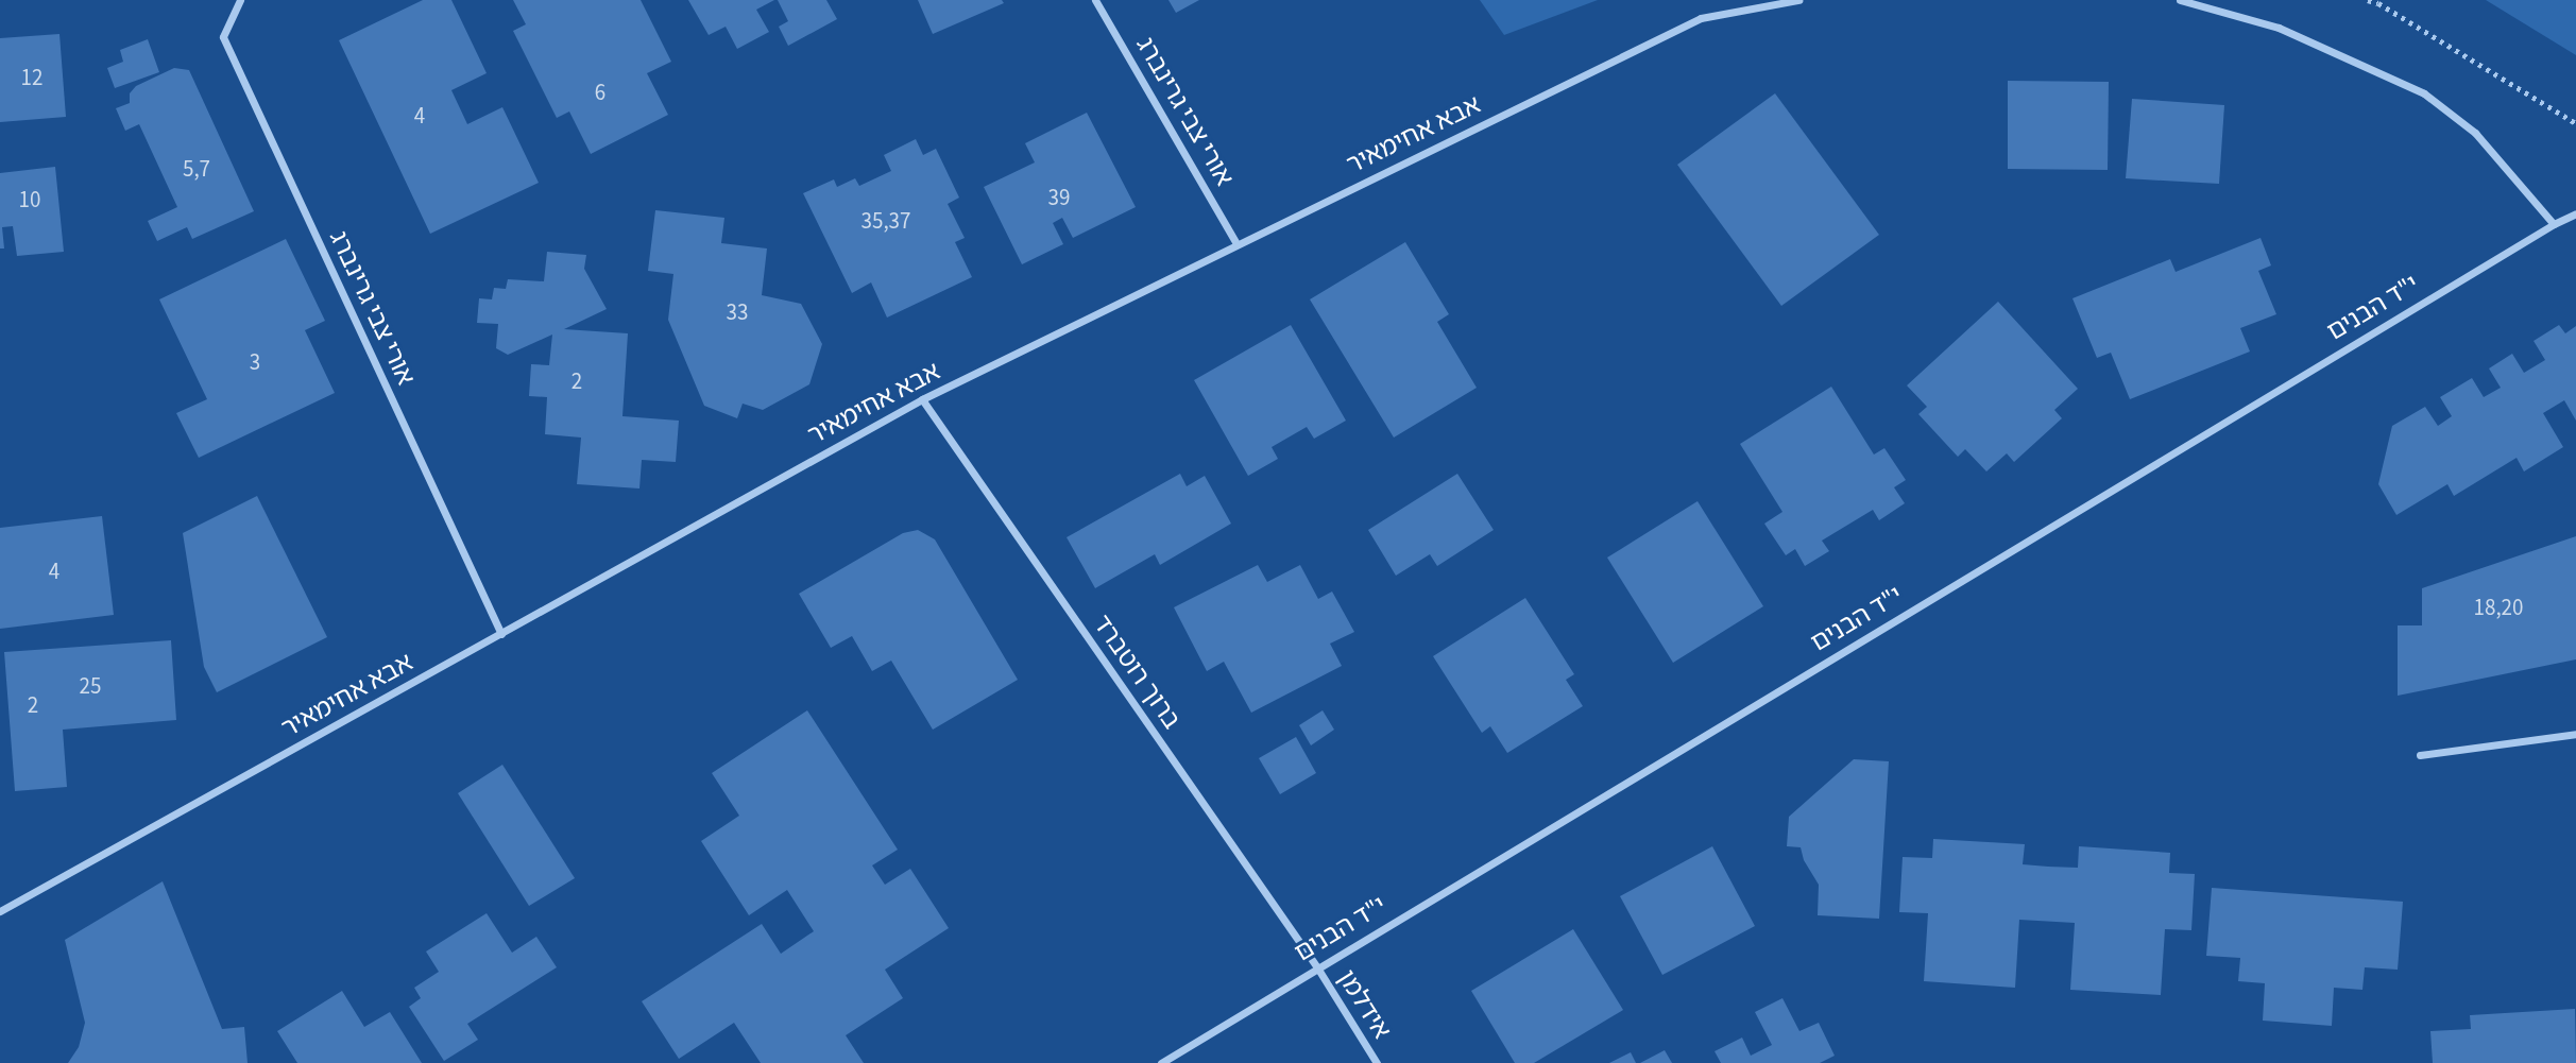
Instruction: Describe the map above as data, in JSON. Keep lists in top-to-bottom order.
{
  "streets": {
    "street": [
      "אורי צבי גרינברג",
      "אבא אחימאיר",
      "י\"ד הבנים",
      "ברוך רוטברד",
      "אידלמן"
    ]
  },
  "crossings": [
    ["אורי צבי גרינברג", "אבא אחימאיר"],
    ["אבא אחימאיר", "ברוך רוטברד"],
    ["י\"ד הבנים", "ברוך רוטברד"],
    ["י\"ד הבנים", "אידלמן"],
    ["ברוך רוטברד", "אידלמן"]
  ],
  "house_numbers": [
    "12",
    "6",
    "4",
    "5,7",
    "39",
    "10",
    "35,37",
    "33",
    "3",
    "2",
    "4",
    "18,20",
    "25",
    "2"
  ]
}
